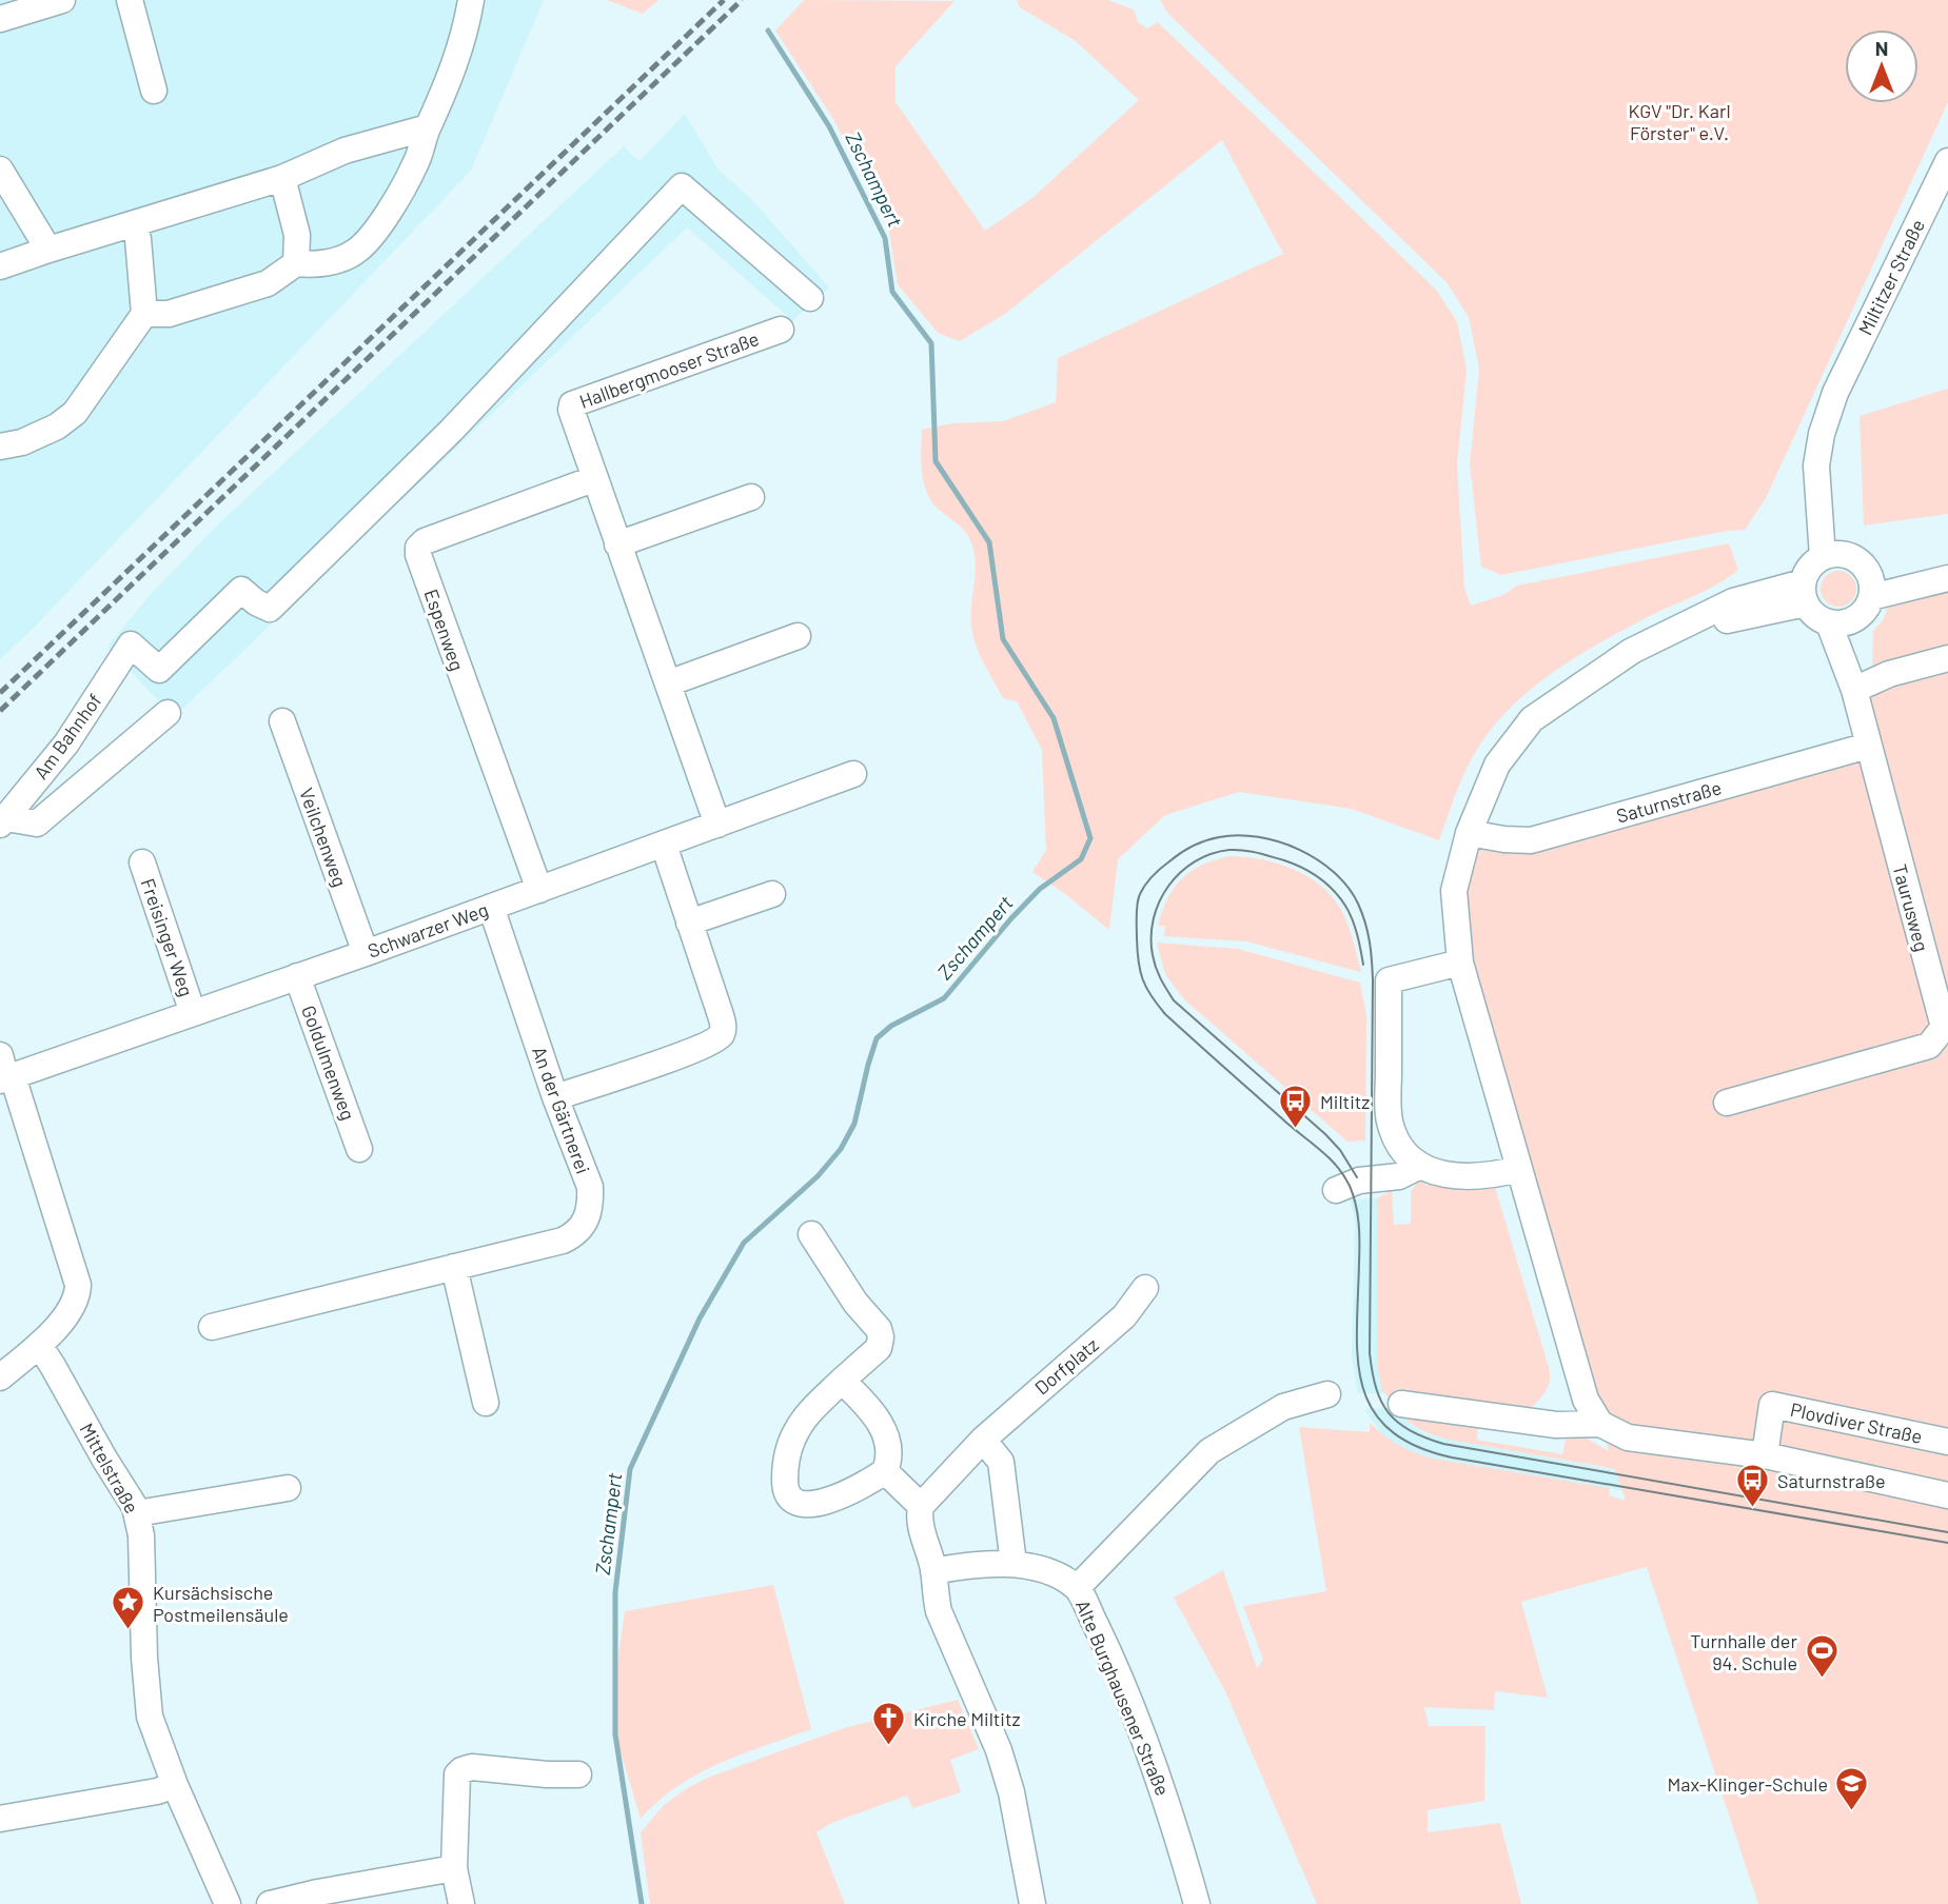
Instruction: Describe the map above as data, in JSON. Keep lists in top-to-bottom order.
{
  "streets": {
    "street": [
      "Miltitzer Straße",
      "Hallbergmooser Straße",
      "Espenweg",
      "Am Bahnhof",
      "Saturnstraße",
      "Veilchenweg",
      "Taurusweg",
      "Schwarzer Weg",
      "Freisinger Weg",
      "Goldulmenweg",
      "An der Gärtnerei",
      "Dorfplatz",
      "Plovdiver Straße",
      "Mittelstraße",
      "Alte Burghausener Straße"
    ]
  },
  "crossings": [
    ["Miltitzer Straße", "Taurusweg"],
    ["Hallbergmooser Straße", "Espenweg"],
    ["Hallbergmooser Straße", "Schwarzer Weg"],
    ["Espenweg", "Schwarzer Weg"],
    ["Saturnstraße", "Taurusweg"],
    ["Veilchenweg", "Schwarzer Weg"],
    ["Schwarzer Weg", "Freisinger Weg"],
    ["Schwarzer Weg", "Goldulmenweg"],
    ["Schwarzer Weg", "An der Gärtnerei"]
  ],
  "water": ["Zschampert"],
  "parks": ["KGV \"Dr. Karl Förster\" e.V."],
  "places": {
    "bus stop": ["Miltitz", "Saturnstraße"],
    "place": ["Kursächsische Postmeilensäule"],
    "sports": ["Turnhalle der 94. Schule"],
    "church": ["Kirche Miltitz"],
    "school or university": ["Max-Klinger-Schule"]
  },
  "north": "top"
}
